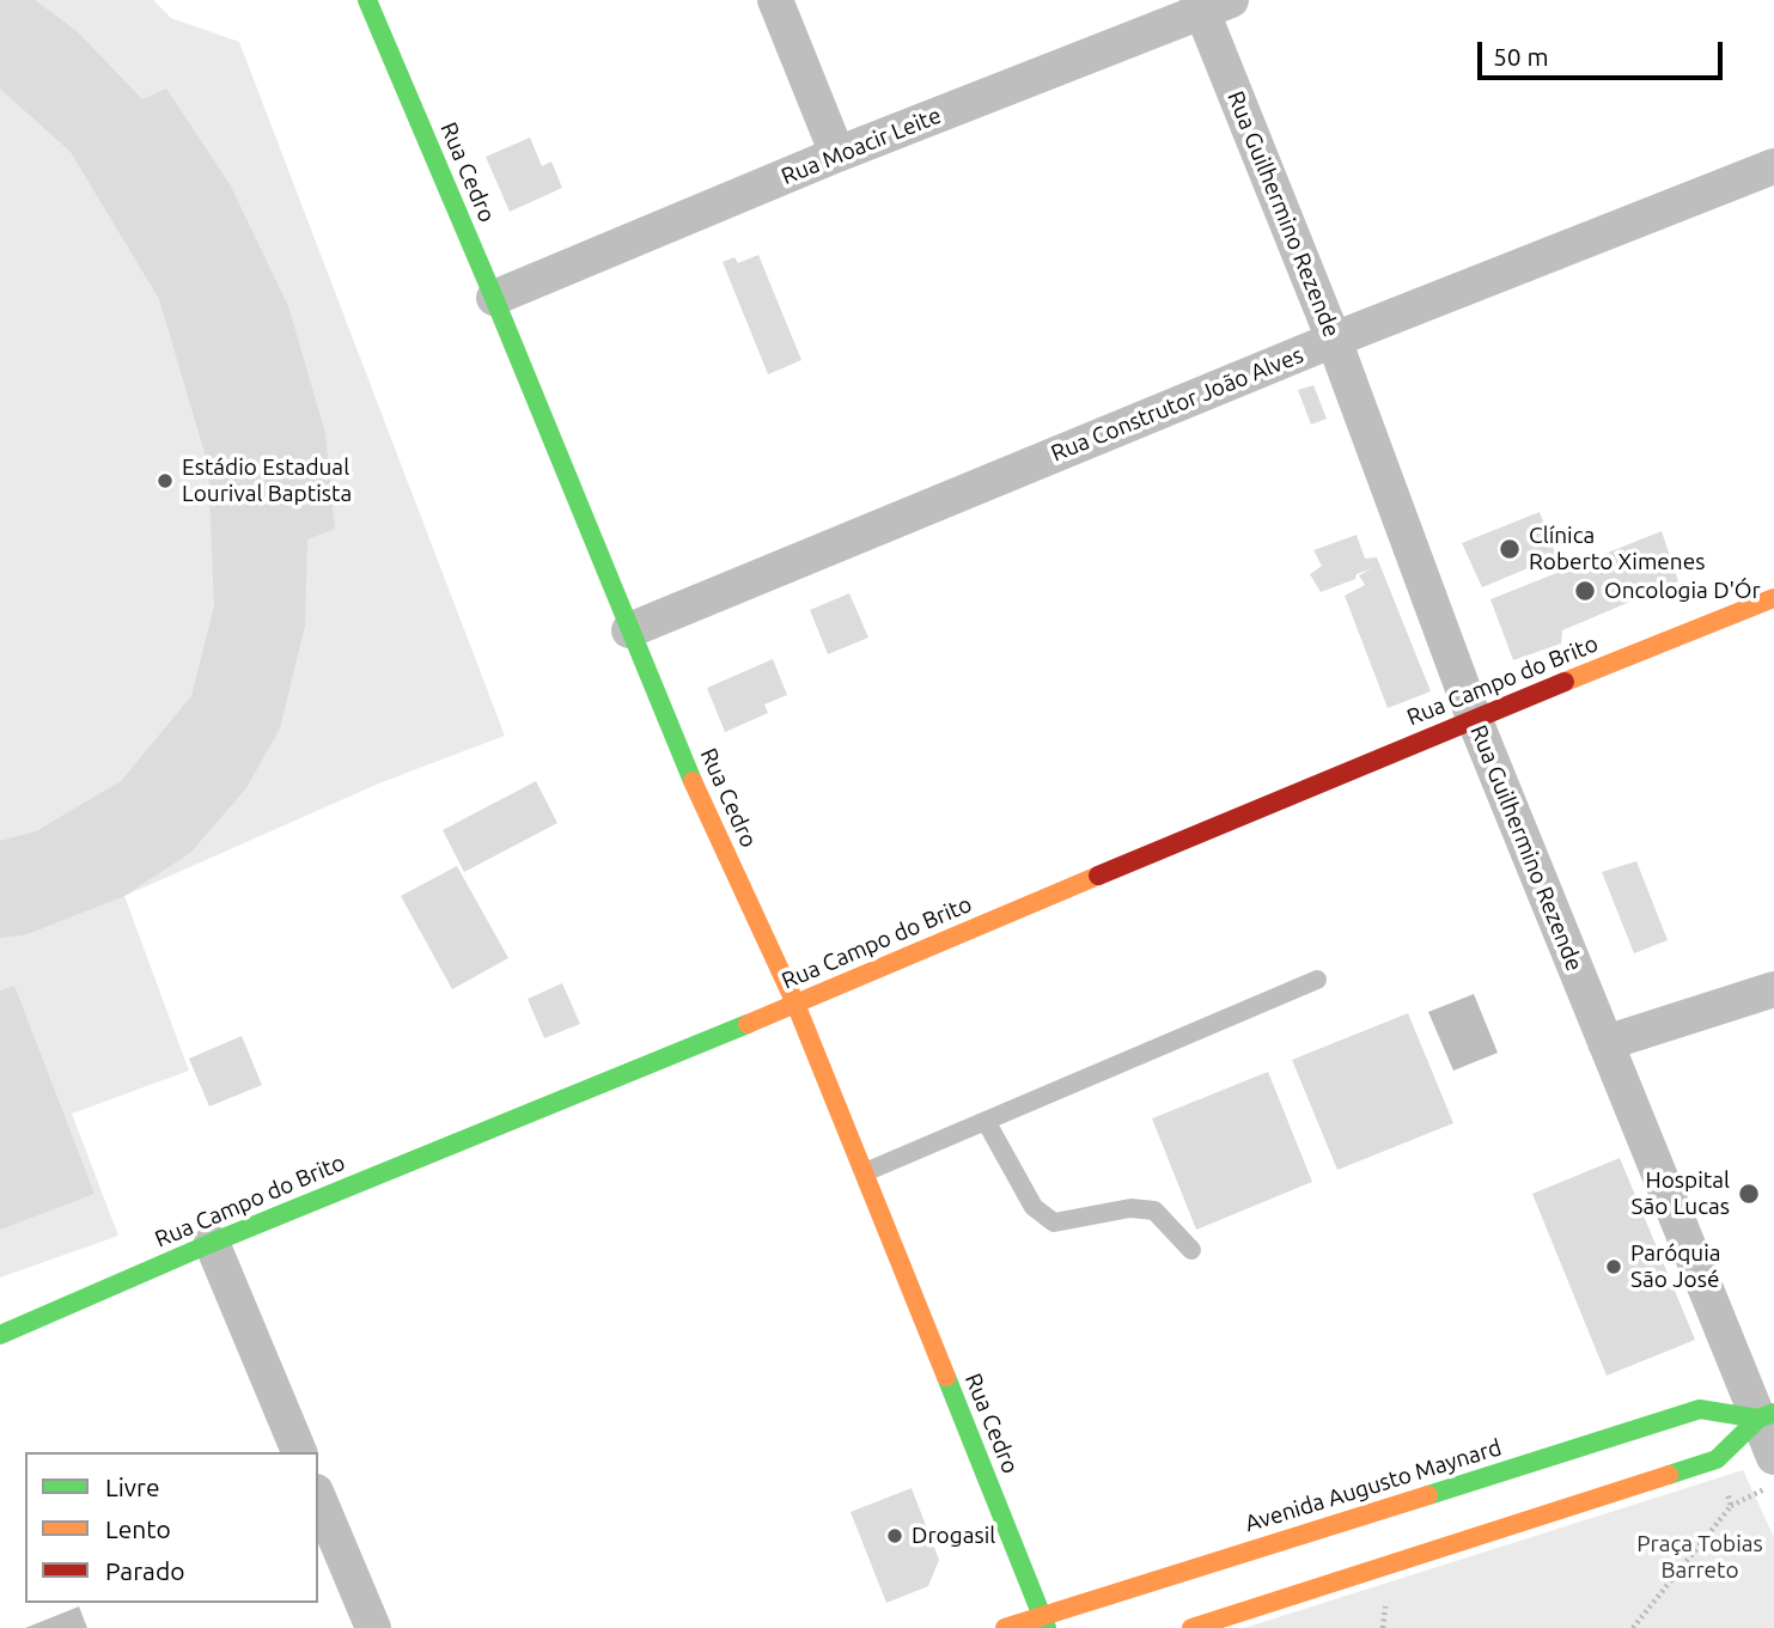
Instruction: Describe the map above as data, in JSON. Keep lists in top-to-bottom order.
{
  "streets": {
    "street": [
      "Rua Moacir Leite",
      "Rua Cedro",
      "Rua Guilhermino Rezende",
      "Rua Construtor João Alves",
      "Rua Campo do Brito",
      "Avenida Augusto Maynard"
    ]
  },
  "crossings": [
    ["Rua Moacir Leite", "Rua Cedro"],
    ["Rua Moacir Leite", "Rua Guilhermino Rezende"],
    ["Rua Cedro", "Rua Construtor João Alves"],
    ["Rua Cedro", "Rua Campo do Brito"],
    ["Rua Cedro", "Avenida Augusto Maynard"],
    ["Rua Guilhermino Rezende", "Rua Construtor João Alves"],
    ["Rua Guilhermino Rezende", "Rua Campo do Brito"],
    ["Rua Guilhermino Rezende", "Avenida Augusto Maynard"]
  ],
  "parks": ["Praça Tobias Barreto"],
  "places": [
    "Estádio Estadual Lourival Baptista",
    "Clínica Roberto Ximenes",
    "Oncologia D'Ór",
    "Hospital São Lucas",
    "Paróquia São José",
    "Drogasil"
  ],
  "legend": ["Livre", "Lento", "Parado"],
  "scale_bar": "50 m"
}
